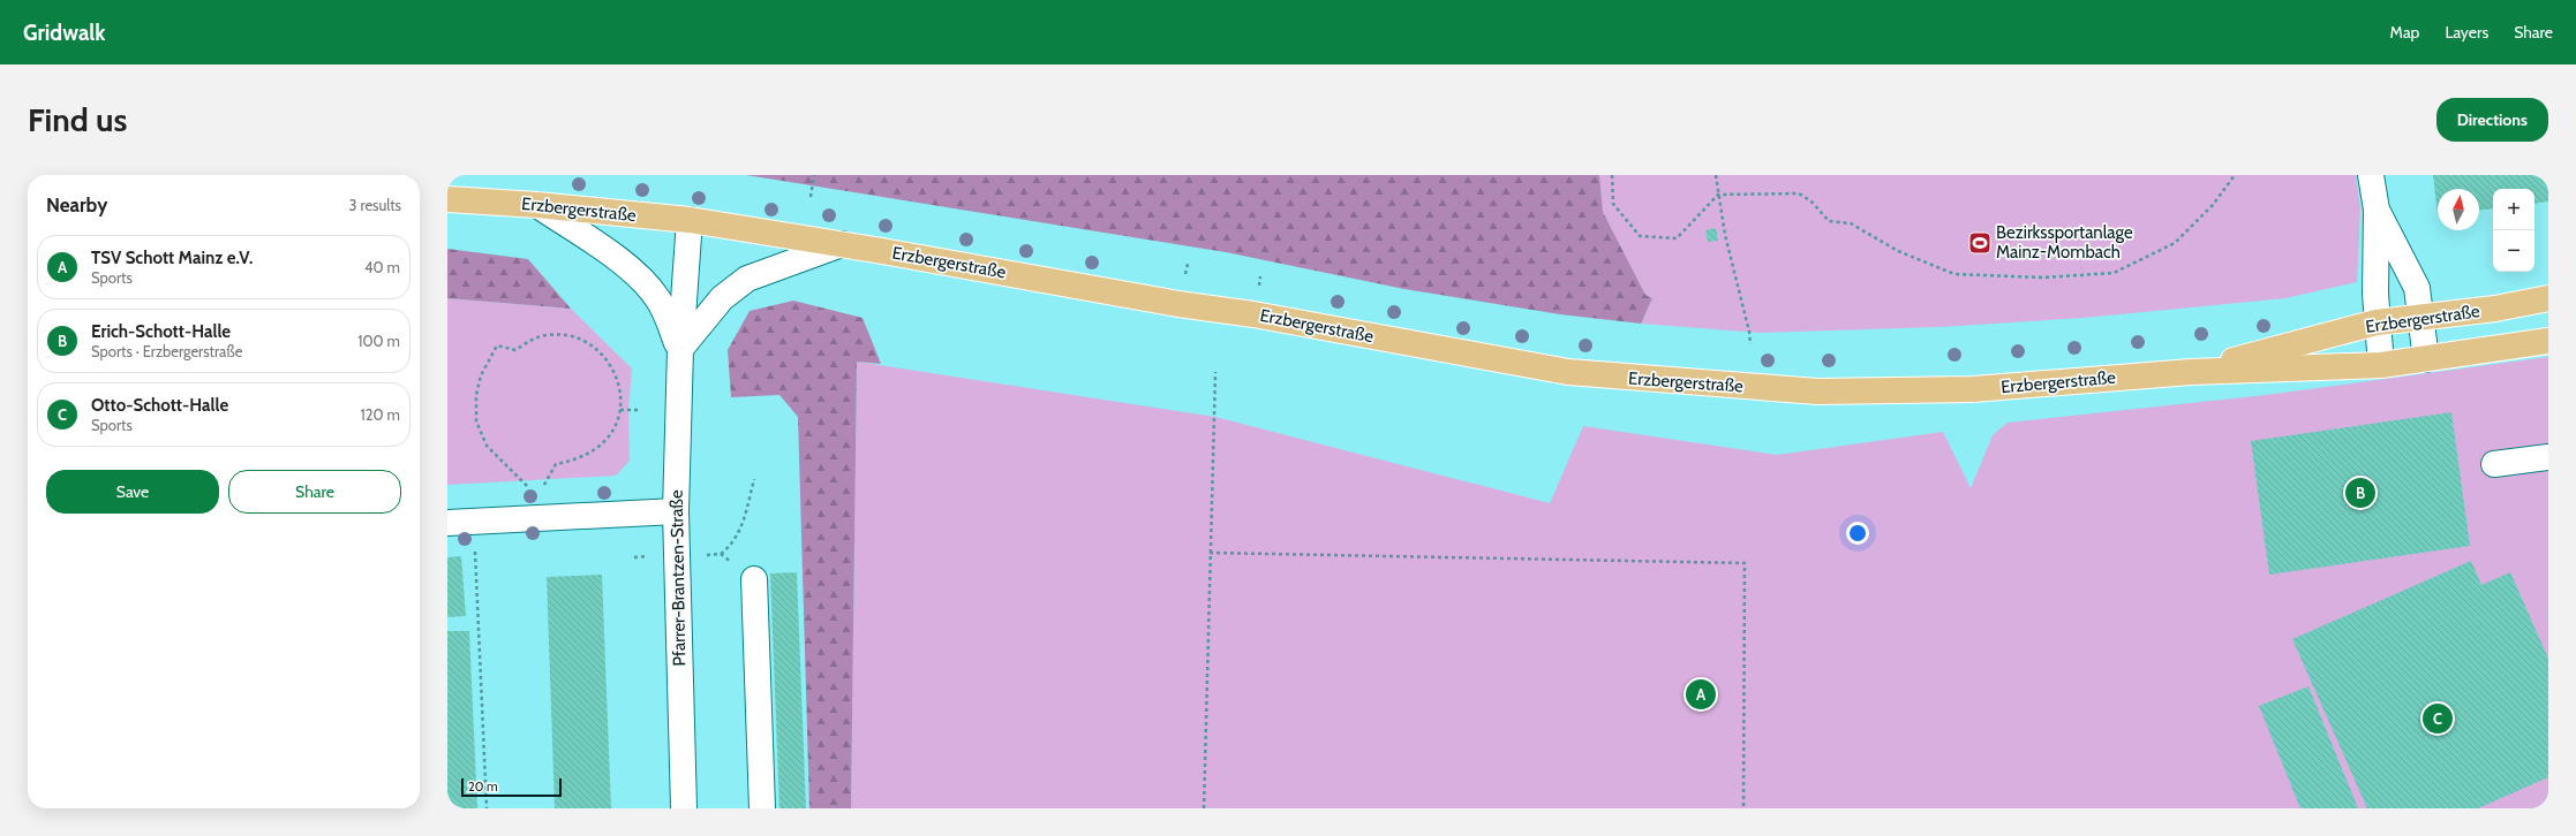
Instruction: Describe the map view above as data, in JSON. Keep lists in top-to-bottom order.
{
  "streets": {
    "main road": ["Erzbergerstraße"],
    "street": ["Pfarrer-Brantzen-Straße"]
  },
  "crossings": [
    ["Erzbergerstraße", "Pfarrer-Brantzen-Straße"]
  ],
  "places": {
    "sports": ["Bezirkssportanlage Mainz-Mombach"]
  },
  "scale_bar": "20 m",
  "north": "top",
  "page": {
    "header": "Gridwalk",
    "nav": ["Map", "Layers", "Share"],
    "buttons": [
      "Directions",
      ["Save", "Share"]
    ],
    "title": "Find us",
    "heading": ["Nearby", "3 results"],
    "map_buttons": ["+", "−"],
    "list": [
      {
        "mark": "A",
        "name": "TSV Schott Mainz e.V.",
        "note": "Sports",
        "value": "40 m"
      },
      {
        "mark": "B",
        "name": "Erich-Schott-Halle",
        "note": "Sports · Erzbergerstraße",
        "value": "100 m"
      },
      {
        "mark": "C",
        "name": "Otto-Schott-Halle",
        "note": "Sports",
        "value": "120 m"
      }
    ],
    "pins": ["B", "A", "C"],
    "scale": "20 m"
  }
}
